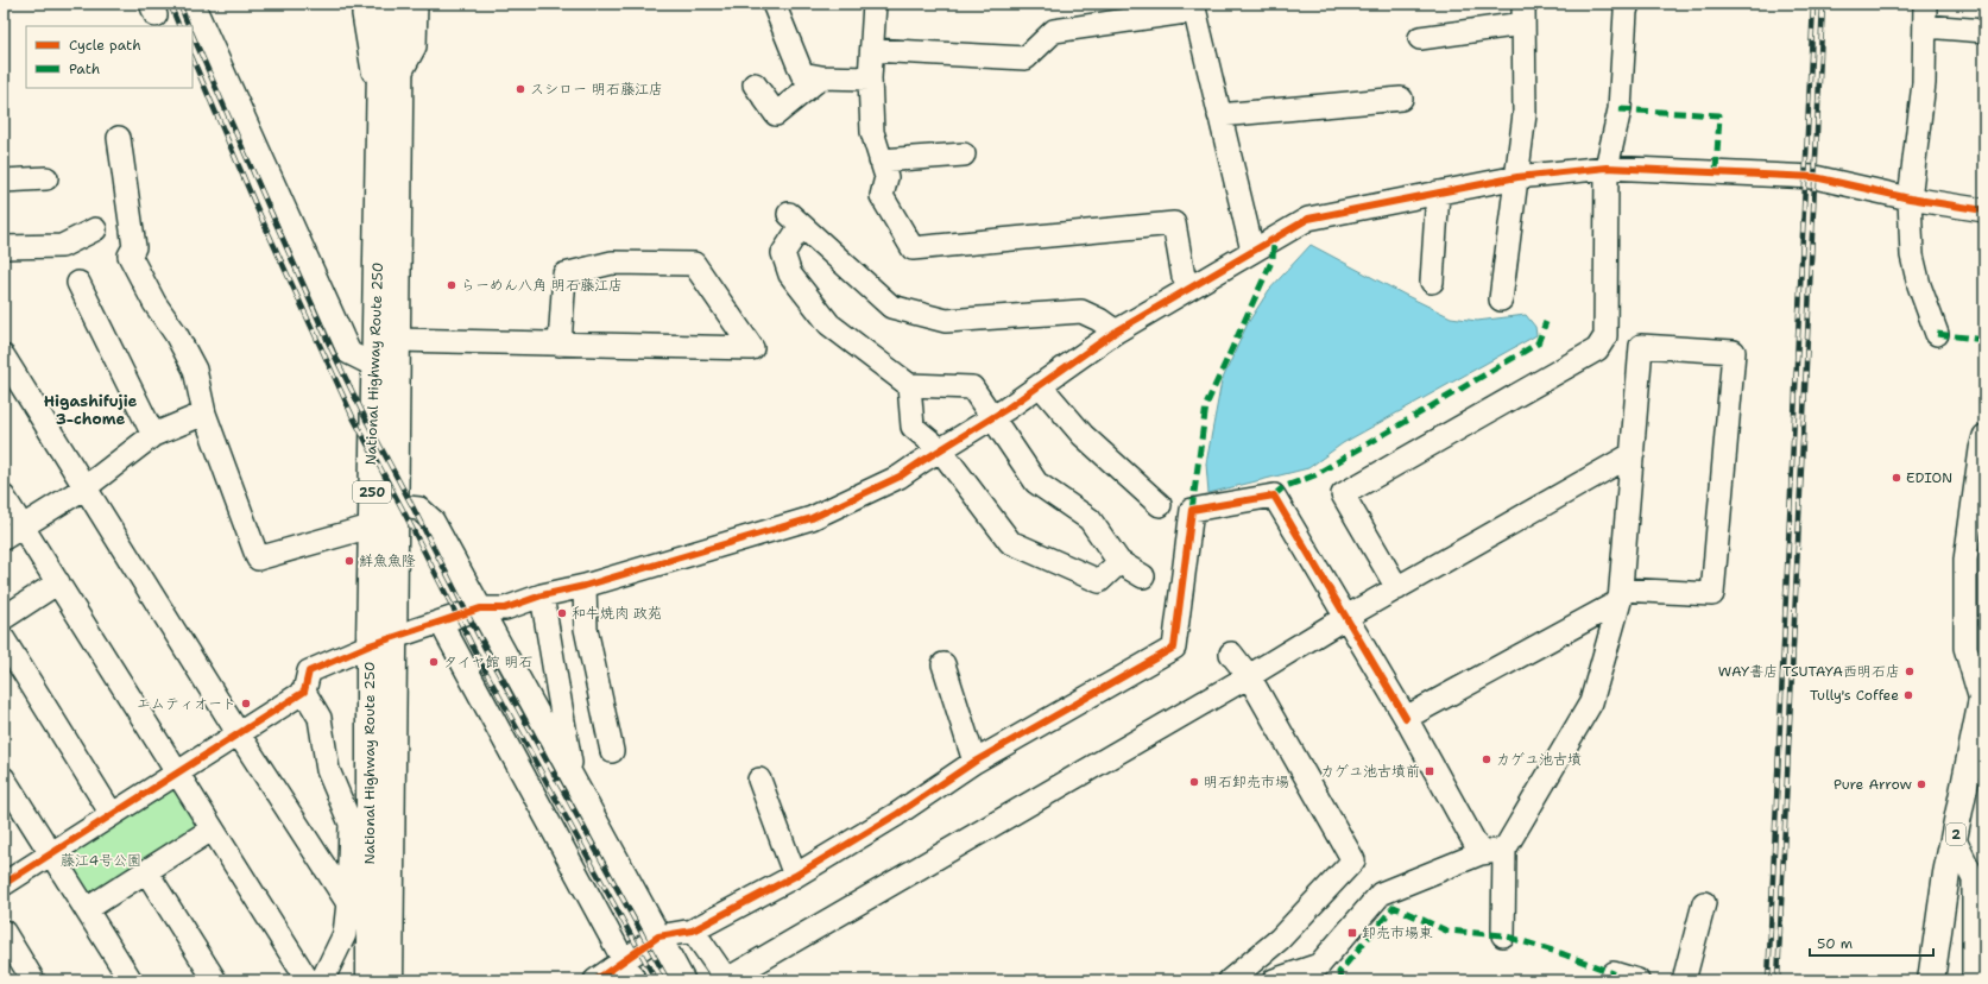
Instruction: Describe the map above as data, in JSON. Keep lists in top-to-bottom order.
{
  "streets": {
    "highway": ["National Highway Route 250", "250", "2"]
  },
  "districts": ["Higashifujie 3-chome"],
  "parks": ["藤江4号公園"],
  "places": {
    "other": [
      "スシロー 明石藤江店",
      "らーめん八角 明石藤江店",
      "EDION",
      "鮮魚魚隆",
      "和牛焼肉 政苑",
      "タイヤ館 明石",
      "WAY書店 TSUTAYA西明石店",
      "Tully's Coffee",
      "エムティオート",
      "カゲユ池古墳",
      "明石卸売市場",
      "Pure Arrow"
    ],
    "transit": ["カゲユ池古墳前", "卸売市場東"]
  },
  "legend": ["Cycle path", "Path"],
  "scale_bar": "50 m"
}
